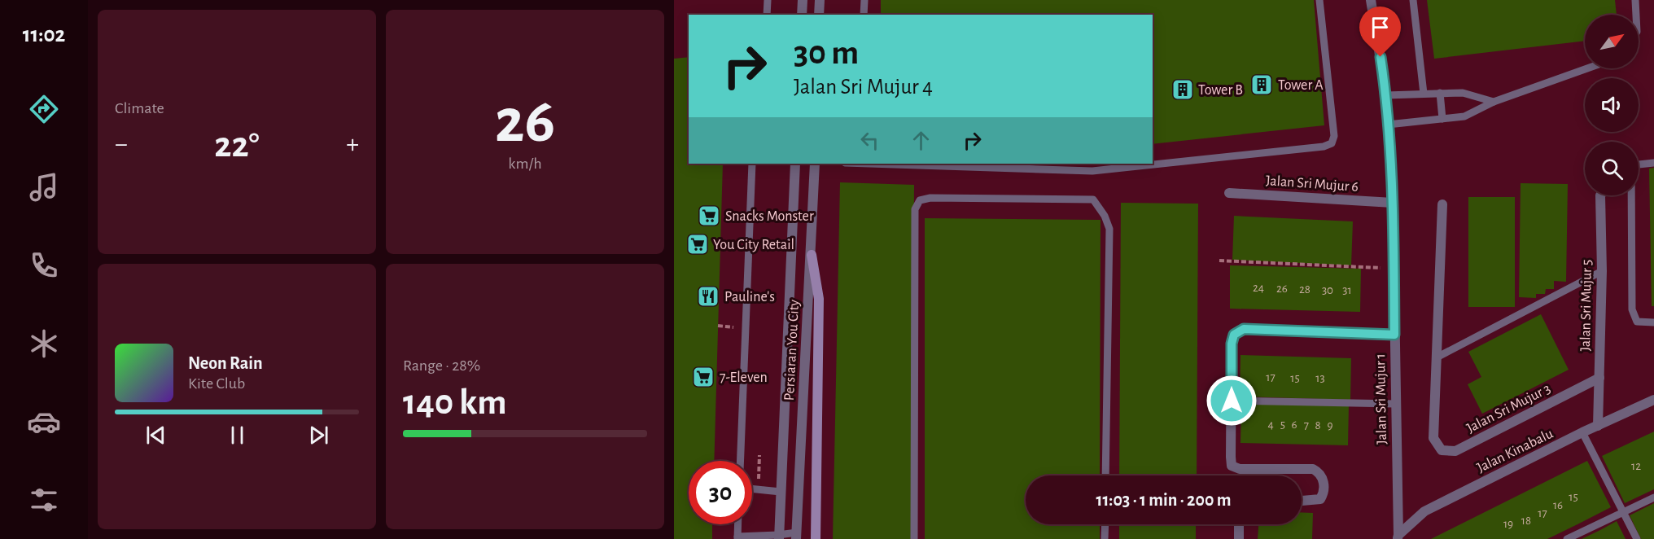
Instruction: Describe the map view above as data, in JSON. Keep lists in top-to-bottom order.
{
  "streets": {
    "street": [
      "Jalan Sri Mujur 6",
      "Jalan Sri Mujur 5",
      "Persiaran You City",
      "Jalan Sri Mujur 1",
      "Jalan Sri Mujur 3",
      "Jalan Kinabalu"
    ]
  },
  "crossings": [
    ["Jalan Sri Mujur 6", "Jalan Sri Mujur 1"],
    ["Jalan Sri Mujur 5", "Jalan Sri Mujur 3"],
    ["Jalan Sri Mujur 5", "Jalan Kinabalu"],
    ["Jalan Sri Mujur 1", "Jalan Kinabalu"]
  ],
  "places": {
    "building": ["Tower A", "Tower B"],
    "supermarket": ["Snacks Monster", "You City Retail", "7-Eleven"],
    "restaurant": ["Pauline's"]
  },
  "house_numbers": [
    "24",
    "26",
    "28",
    "30",
    "31",
    "17",
    "15",
    "13",
    "4",
    "5",
    "6",
    "7",
    "8",
    "9",
    "12",
    "15",
    "16",
    "17",
    "18",
    "19"
  ],
  "north": "top right",
  "page": {
    "tabs": "11:02",
    "tile": [
      "Climate",
      ["26", "km/h"],
      ["Range · 28%", "140 km"]
    ],
    "turn": ["30 m", "Jalan Sri Mujur 4"],
    "heat": ["−", "22°", "+"],
    "song": ["Neon Rain", "Kite Club"],
    "limit": "30",
    "trip": "11:03 · 1 min · 200 m"
  }
}
